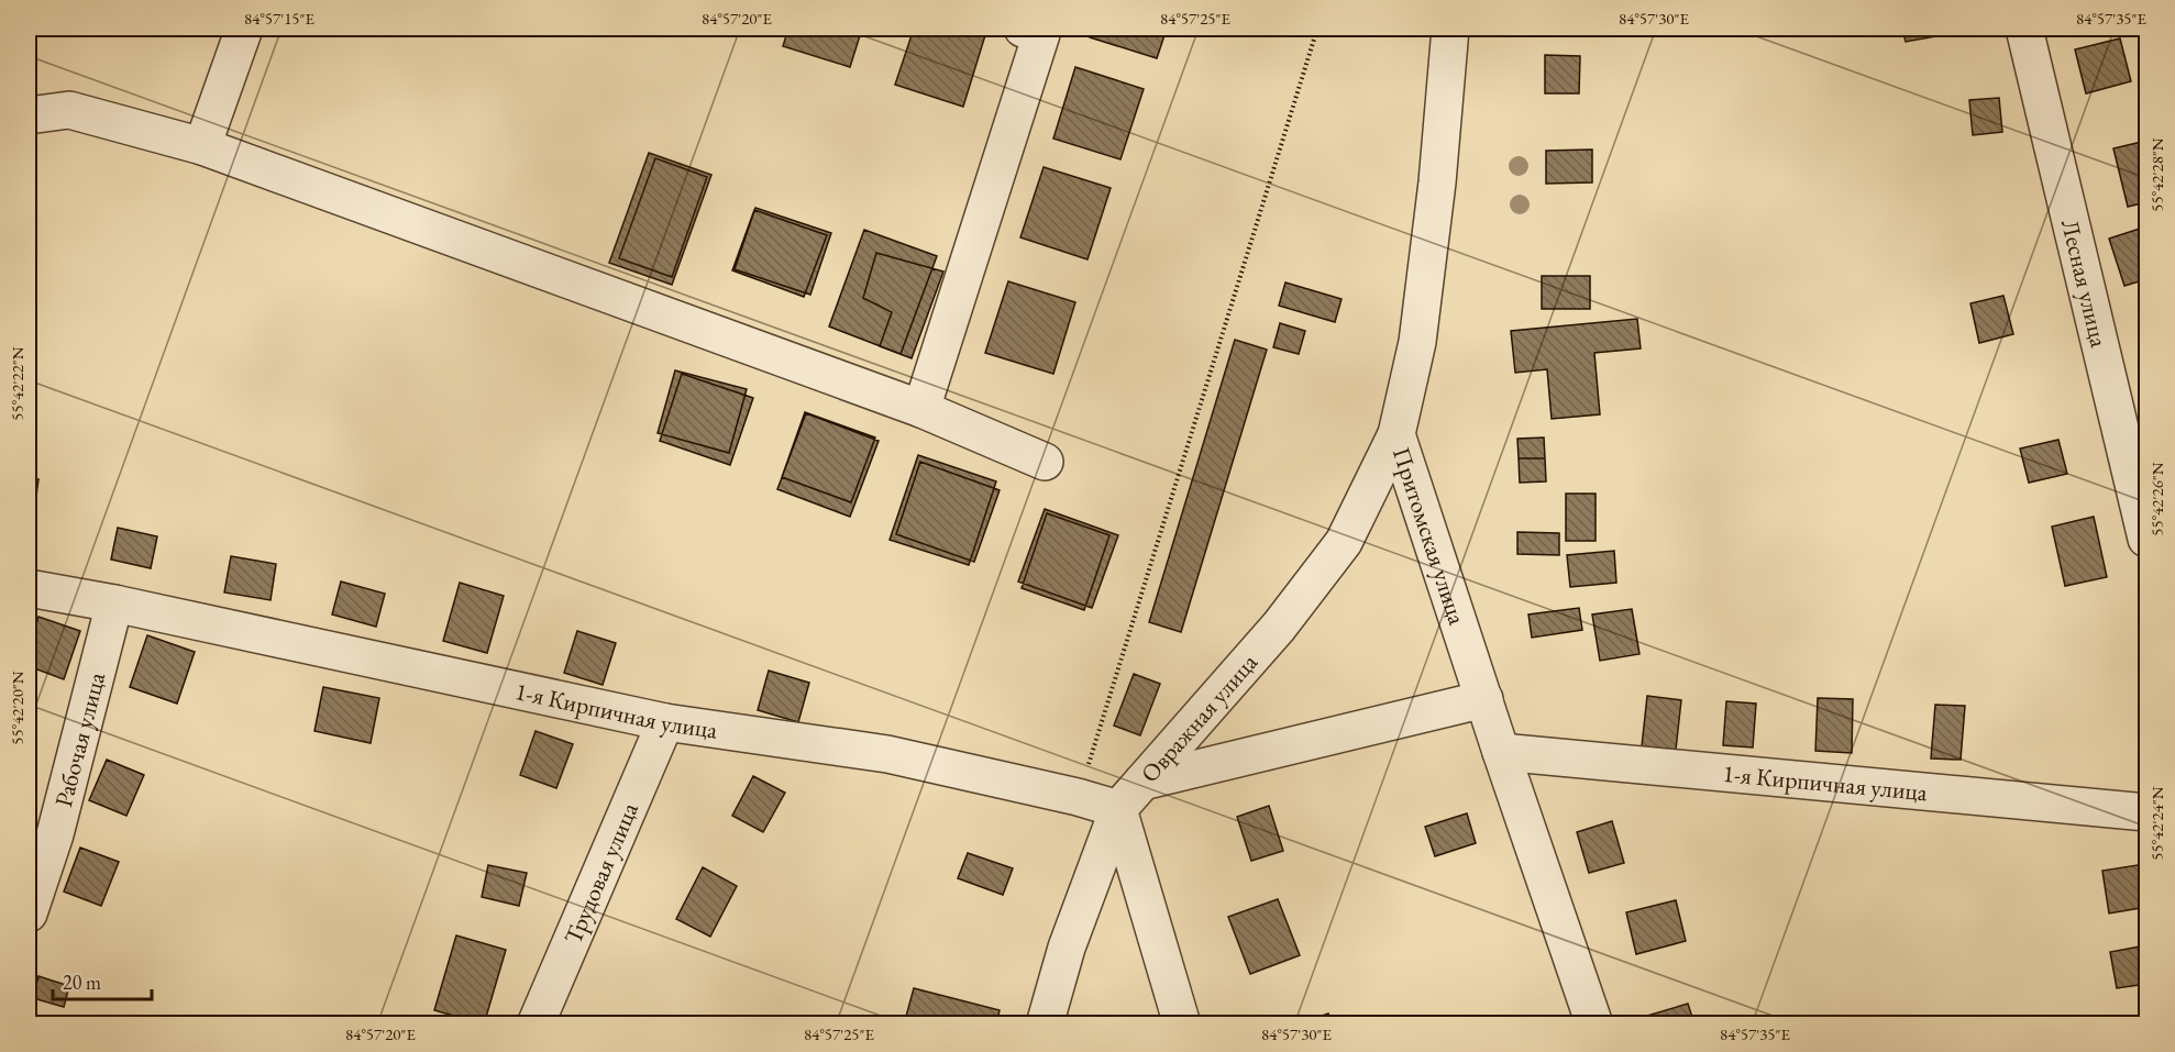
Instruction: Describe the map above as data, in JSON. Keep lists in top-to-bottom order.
{
  "streets": {
    "street": [
      "Лесная улица",
      "Притомская улица",
      "1-я Кирпичная улица",
      "Овражная улица",
      "Рабочая улица",
      "Трудовая улица"
    ]
  },
  "crossings": [
    ["Притомская улица", "1-я Кирпичная улица"],
    ["Притомская улица", "Овражная улица"],
    ["1-я Кирпичная улица", "Овражная улица"],
    ["1-я Кирпичная улица", "Рабочая улица"],
    ["1-я Кирпичная улица", "Трудовая улица"]
  ],
  "scale_bar": "20 m",
  "coordinates": [
    "84°57'15\"E",
    "84°57'20\"E",
    "84°57'25\"E",
    "84°57'30\"E",
    "84°57'35\"E",
    "55°42'28\"N",
    "55°42'22\"N",
    "55°42'26\"N",
    "55°42'20\"N",
    "55°42'24\"N"
  ]
}
